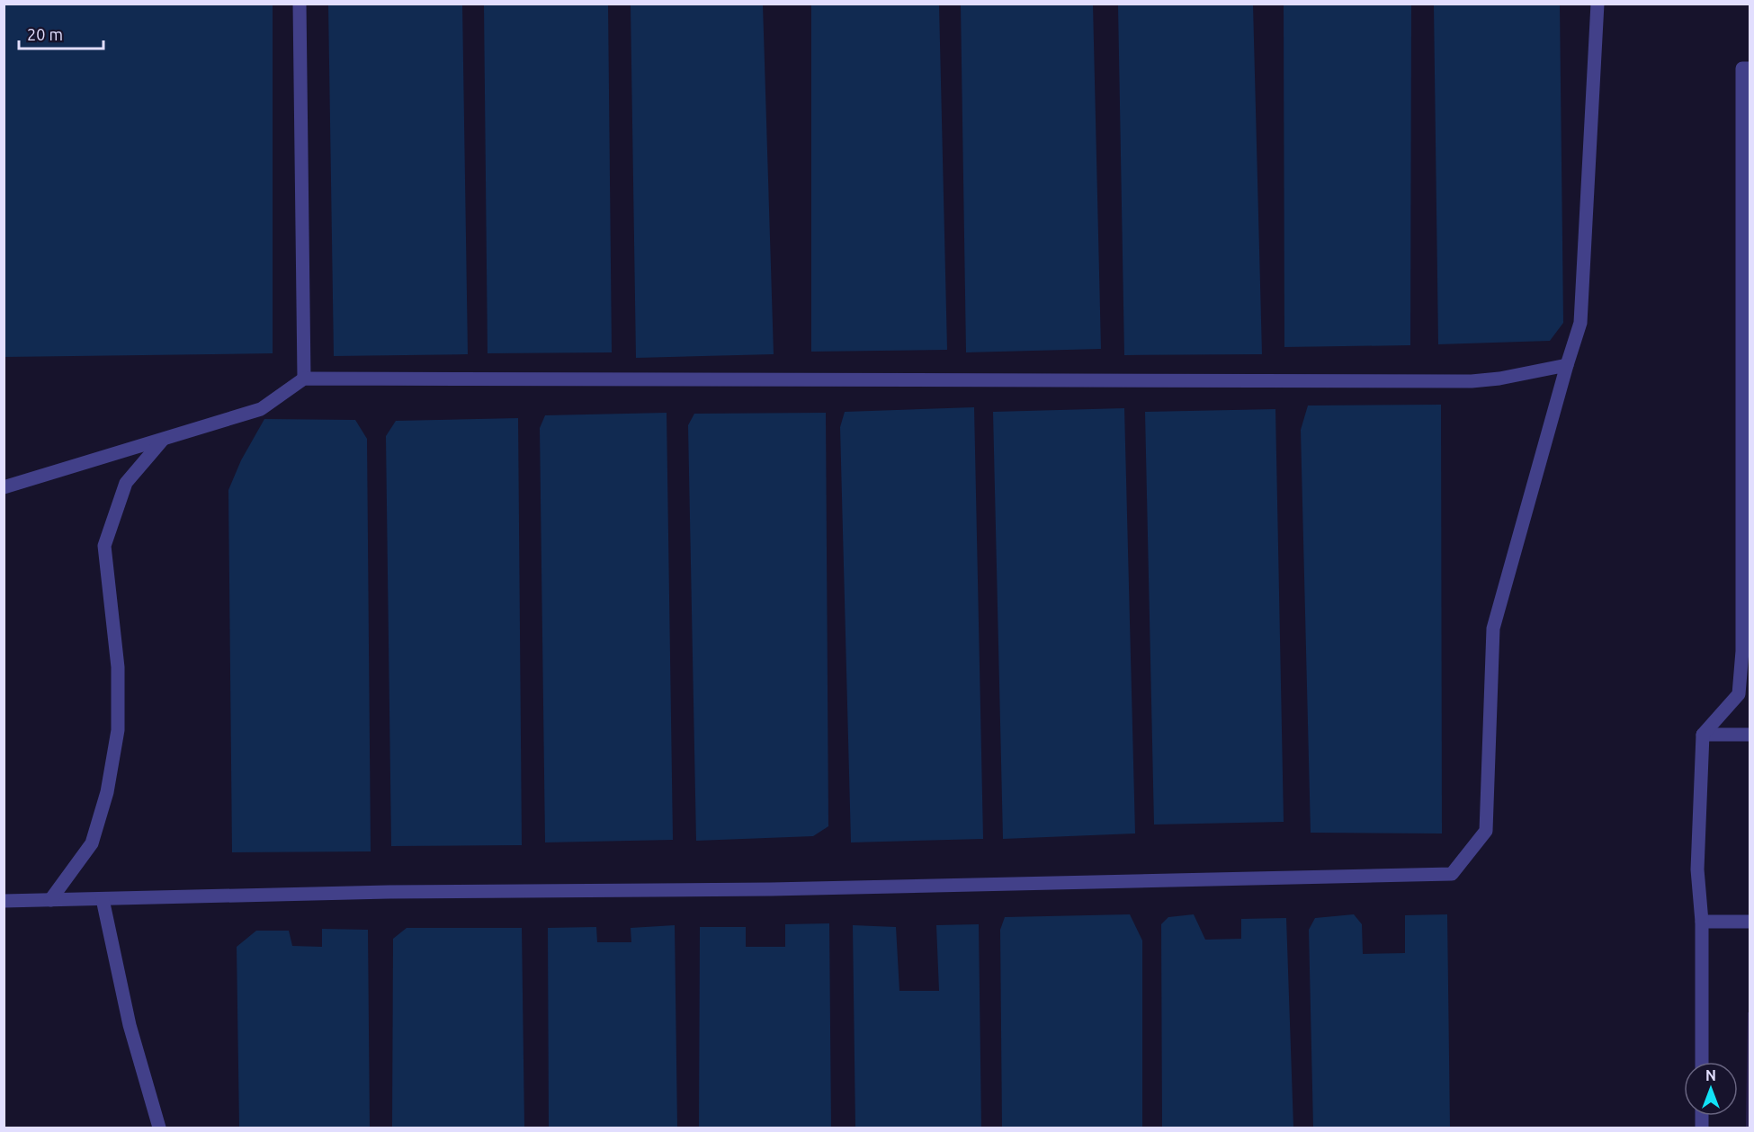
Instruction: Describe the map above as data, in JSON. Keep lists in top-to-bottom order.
{
  "scale_bar": "20 m",
  "north": "top"
}
